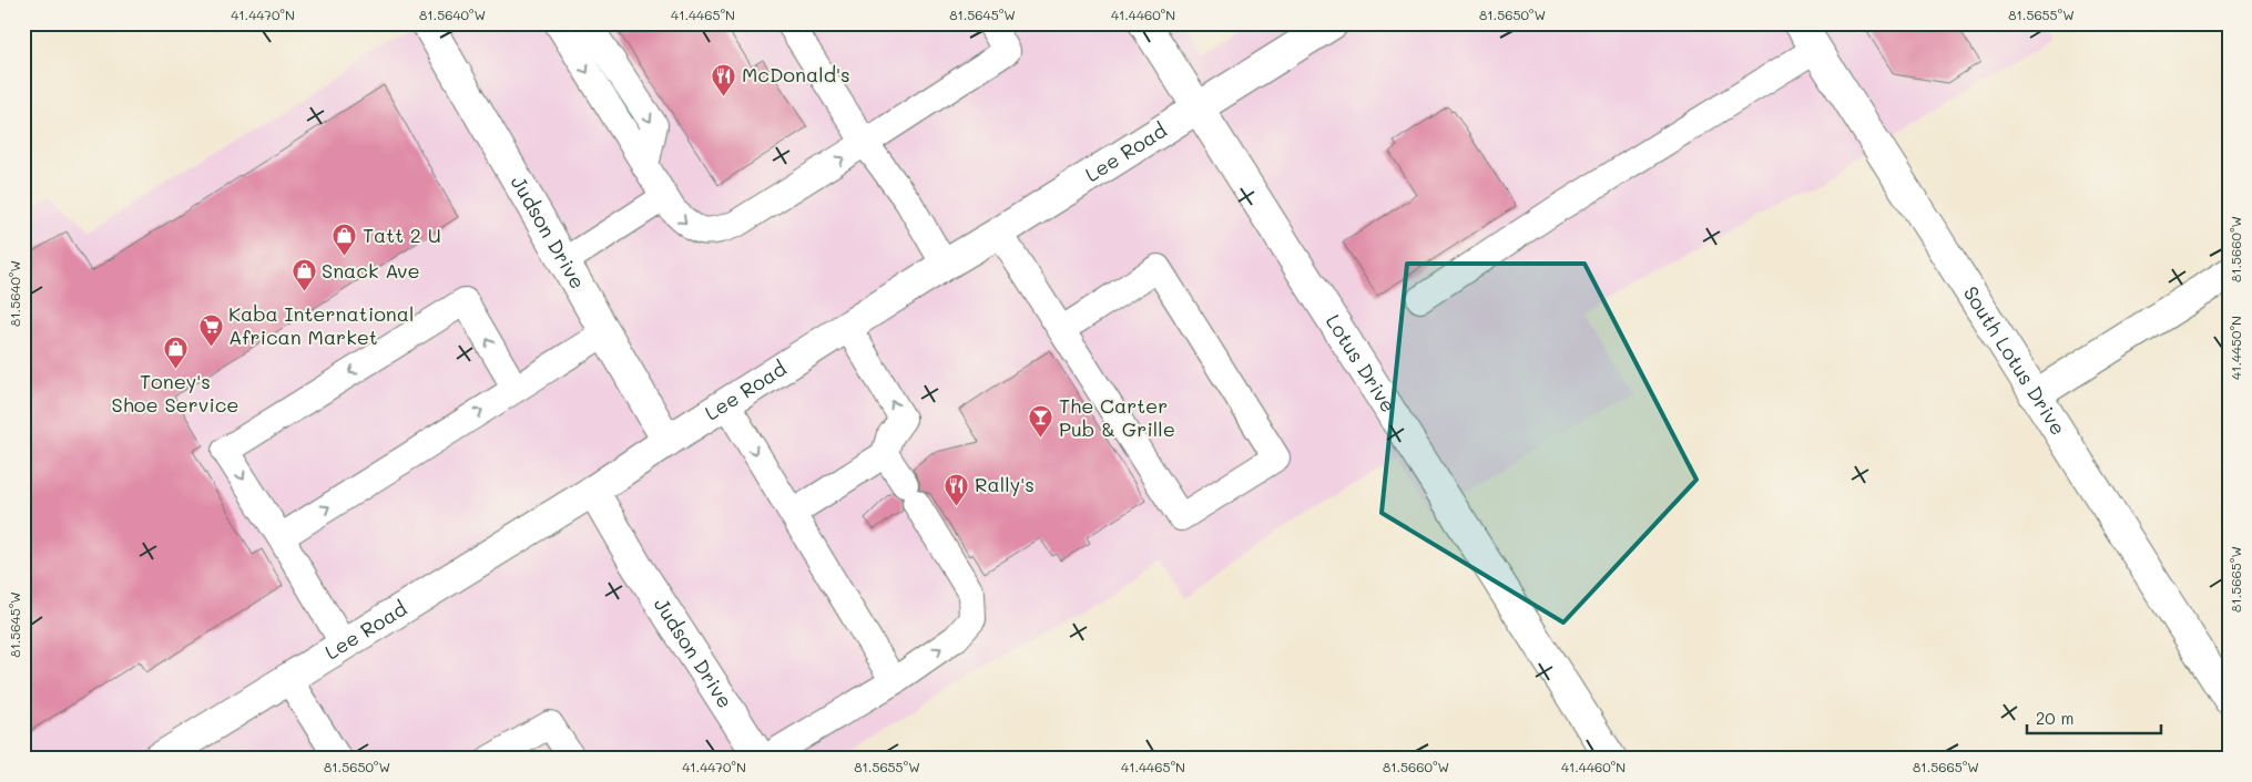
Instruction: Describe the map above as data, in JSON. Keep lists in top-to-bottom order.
{
  "streets": {
    "street": [
      "Lee Road",
      "Judson Drive",
      "South Lotus Drive",
      "Lotus Drive"
    ]
  },
  "crossings": [
    ["Lee Road", "Judson Drive"],
    ["Lee Road", "Lotus Drive"]
  ],
  "places": {
    "restaurant": ["McDonald's", "Rally's"],
    "shop": ["Tatt 2 U", "Snack Ave", "Toney's Shoe Service"],
    "supermarket": ["Kaba International African Market"],
    "bar": ["The Carter Pub & Grille"]
  },
  "scale_bar": "20 m",
  "coordinates": [
    "41.4470°N",
    "81.5640°W",
    "41.4465°N",
    "81.5645°W",
    "41.4460°N",
    "81.5650°W",
    "81.5655°W",
    "81.5660°W",
    "41.4450°N",
    "81.5665°W"
  ]
}
